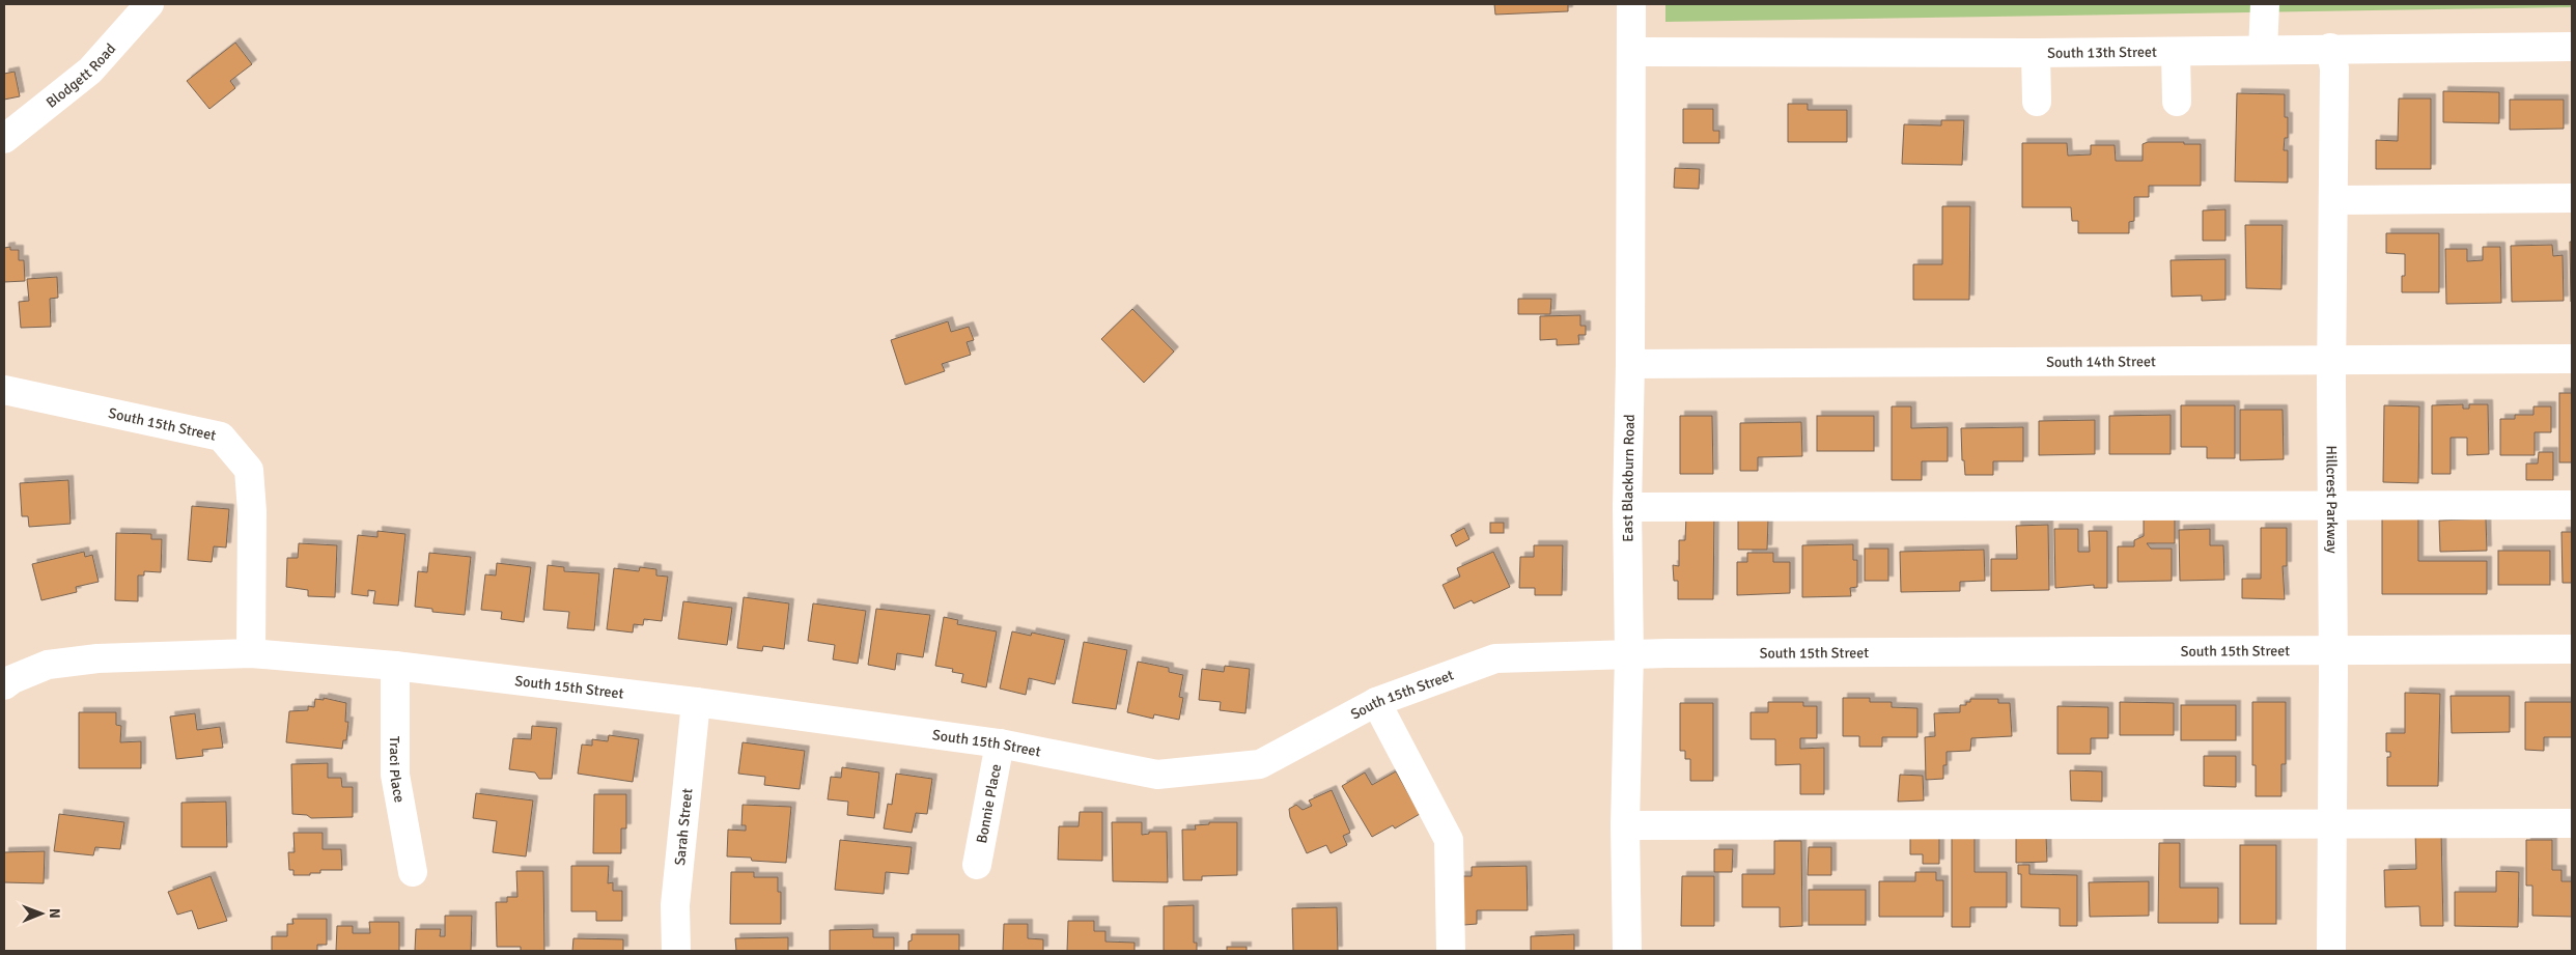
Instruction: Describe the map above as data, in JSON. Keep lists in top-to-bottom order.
{
  "streets": {
    "street": [
      "South 13th Street",
      "Blodgett Road",
      "South 14th Street",
      "South 15th Street",
      "East Blackburn Road",
      "Hillcrest Parkway",
      "Traci Place",
      "Bonnie Place",
      "Sarah Street"
    ]
  },
  "crossings": [
    ["South 13th Street", "East Blackburn Road"],
    ["South 13th Street", "Hillcrest Parkway"],
    ["South 14th Street", "East Blackburn Road"],
    ["South 14th Street", "Hillcrest Parkway"],
    ["South 15th Street", "East Blackburn Road"],
    ["South 15th Street", "Hillcrest Parkway"],
    ["South 15th Street", "Traci Place"],
    ["South 15th Street", "Bonnie Place"],
    ["South 15th Street", "Sarah Street"]
  ],
  "north": "right"
}
